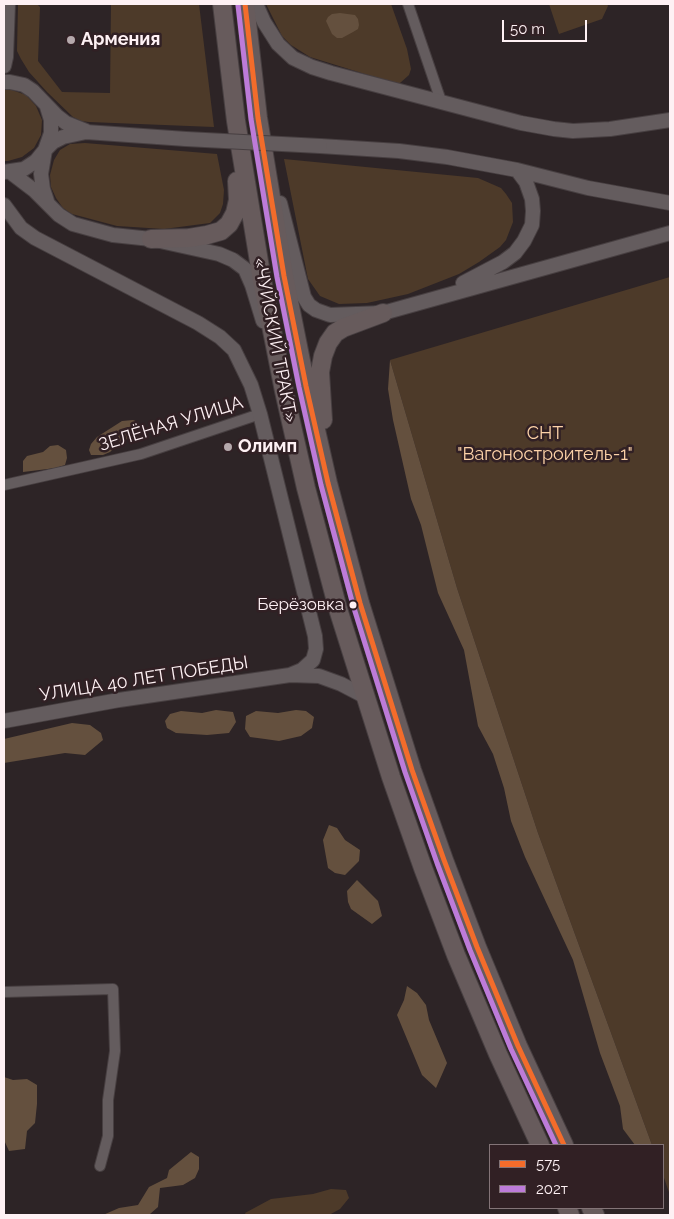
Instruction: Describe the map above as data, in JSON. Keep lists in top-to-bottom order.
{
  "streets": {
    "highway": ["«ЧУЙСКИЙ ТРАКТ»"],
    "street": ["ЗЕЛЁНАЯ УЛИЦА", "УЛИЦА 40 ЛЕТ ПОБЕДЫ"]
  },
  "parks": ["СНТ \"Вагоностроитель-1\""],
  "places": ["Армения", "Олимп", "Берёзовка"],
  "lines": ["transit line 575", "transit line 202т"],
  "legend": ["575", "202т"],
  "scale_bar": "50 m"
}
